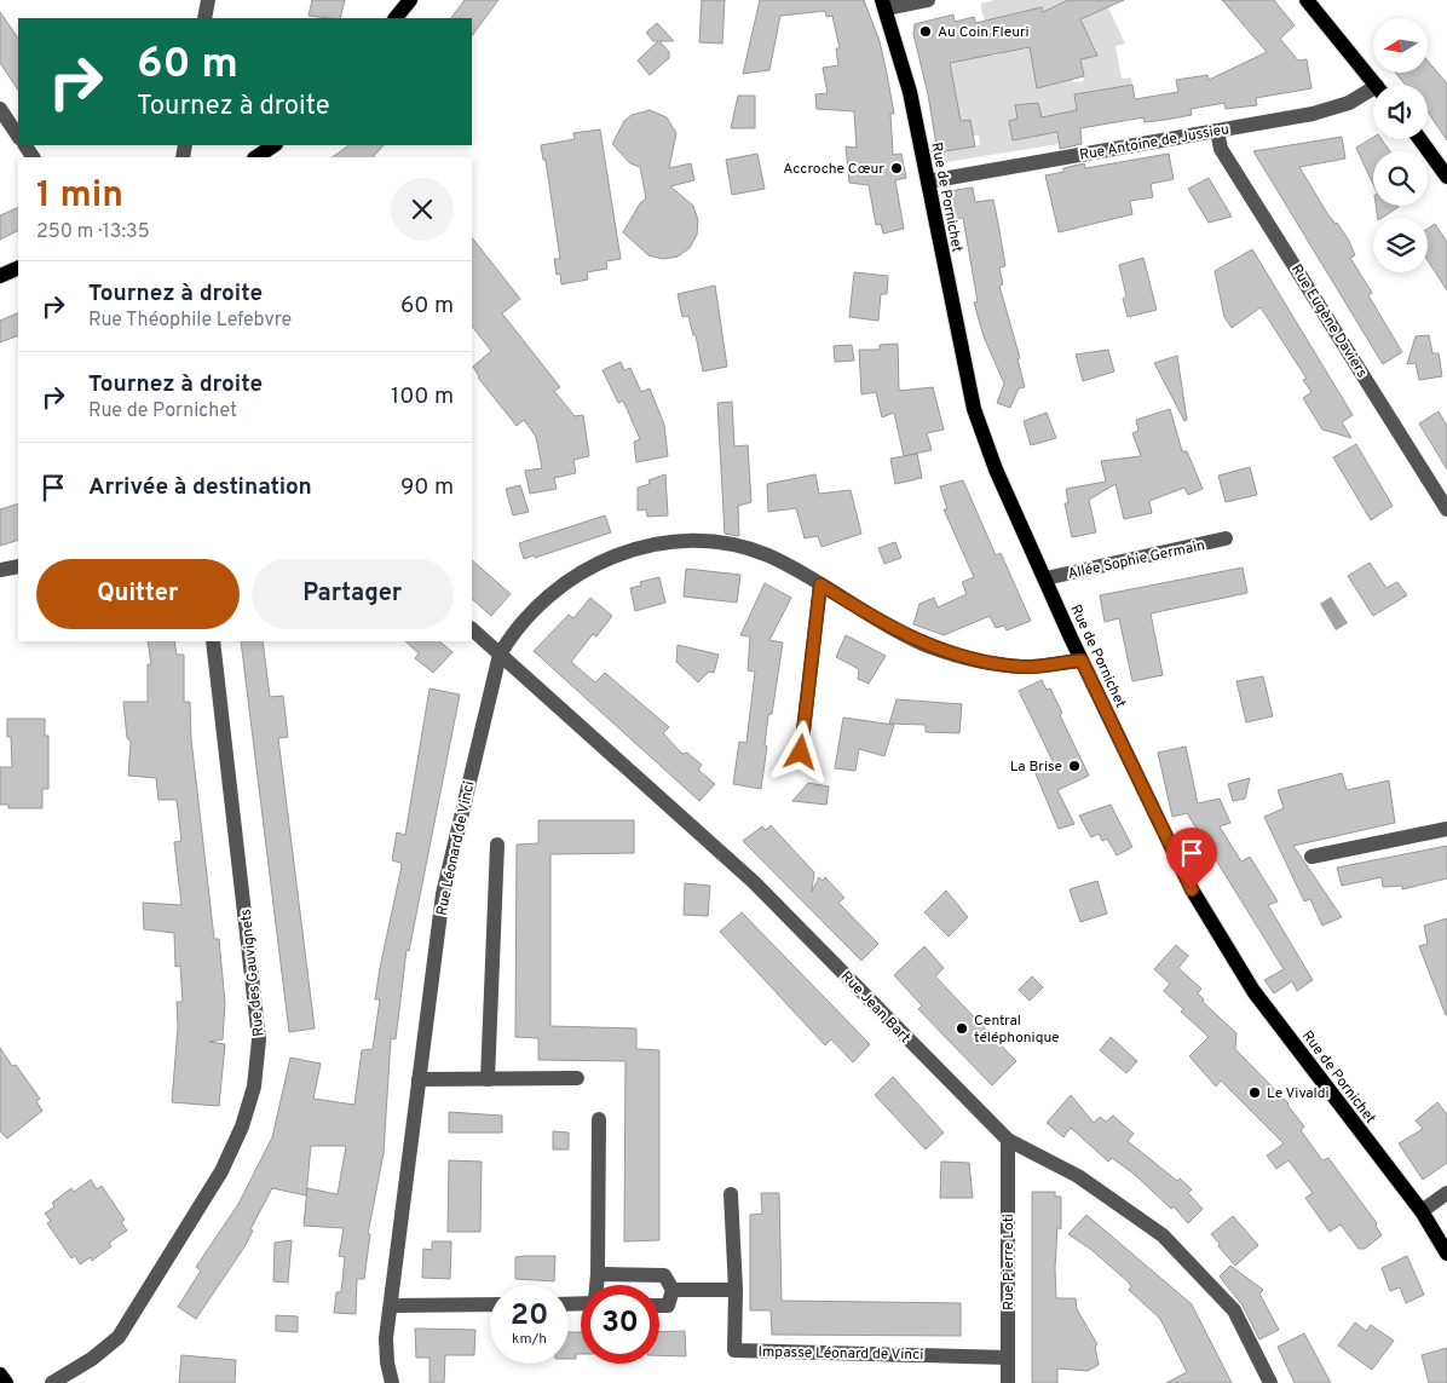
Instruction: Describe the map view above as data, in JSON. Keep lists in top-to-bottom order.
{
  "streets": {
    "main road": ["Rue de Pornichet"],
    "street": [
      "Rue Antoine de Jussieu",
      "Rue Eugène Daviers",
      "Allée Sophie Germain",
      "Rue Léonard de Vinci",
      "Rue des Gauvignets",
      "Rue Jean Bart",
      "Rue Pierre Loti",
      "Impasse Léonard de Vinci"
    ]
  },
  "crossings": [
    ["Rue Antoine de Jussieu", "Rue de Pornichet"],
    ["Rue Antoine de Jussieu", "Rue Eugène Daviers"],
    ["Rue de Pornichet", "Allée Sophie Germain"],
    ["Rue de Pornichet", "Rue Léonard de Vinci"],
    ["Rue Léonard de Vinci", "Rue Jean Bart"],
    ["Rue Jean Bart", "Rue Pierre Loti"],
    ["Rue Pierre Loti", "Impasse Léonard de Vinci"]
  ],
  "places": [
    "Au Coin Fleuri",
    "Accroche Cœur",
    "La Brise",
    "Central téléphonique",
    "Le Vivaldi"
  ],
  "north": "left",
  "page": {
    "turn": ["60 m", "Tournez à droite"],
    "heading": ["1 min", "250 m · 13:35"],
    "list": [
      {
        "name": "Tournez à droite",
        "note": "Rue Théophile Lefebvre",
        "value": "60 m"
      },
      {
        "name": "Tournez à droite",
        "note": "Rue de Pornichet",
        "value": "100 m"
      },
      {
        "name": "Arrivée à destination",
        "value": "90 m"
      }
    ],
    "buttons": ["Quitter", "Partager"],
    "speed": "20 km/h",
    "limit": "30"
  }
}
